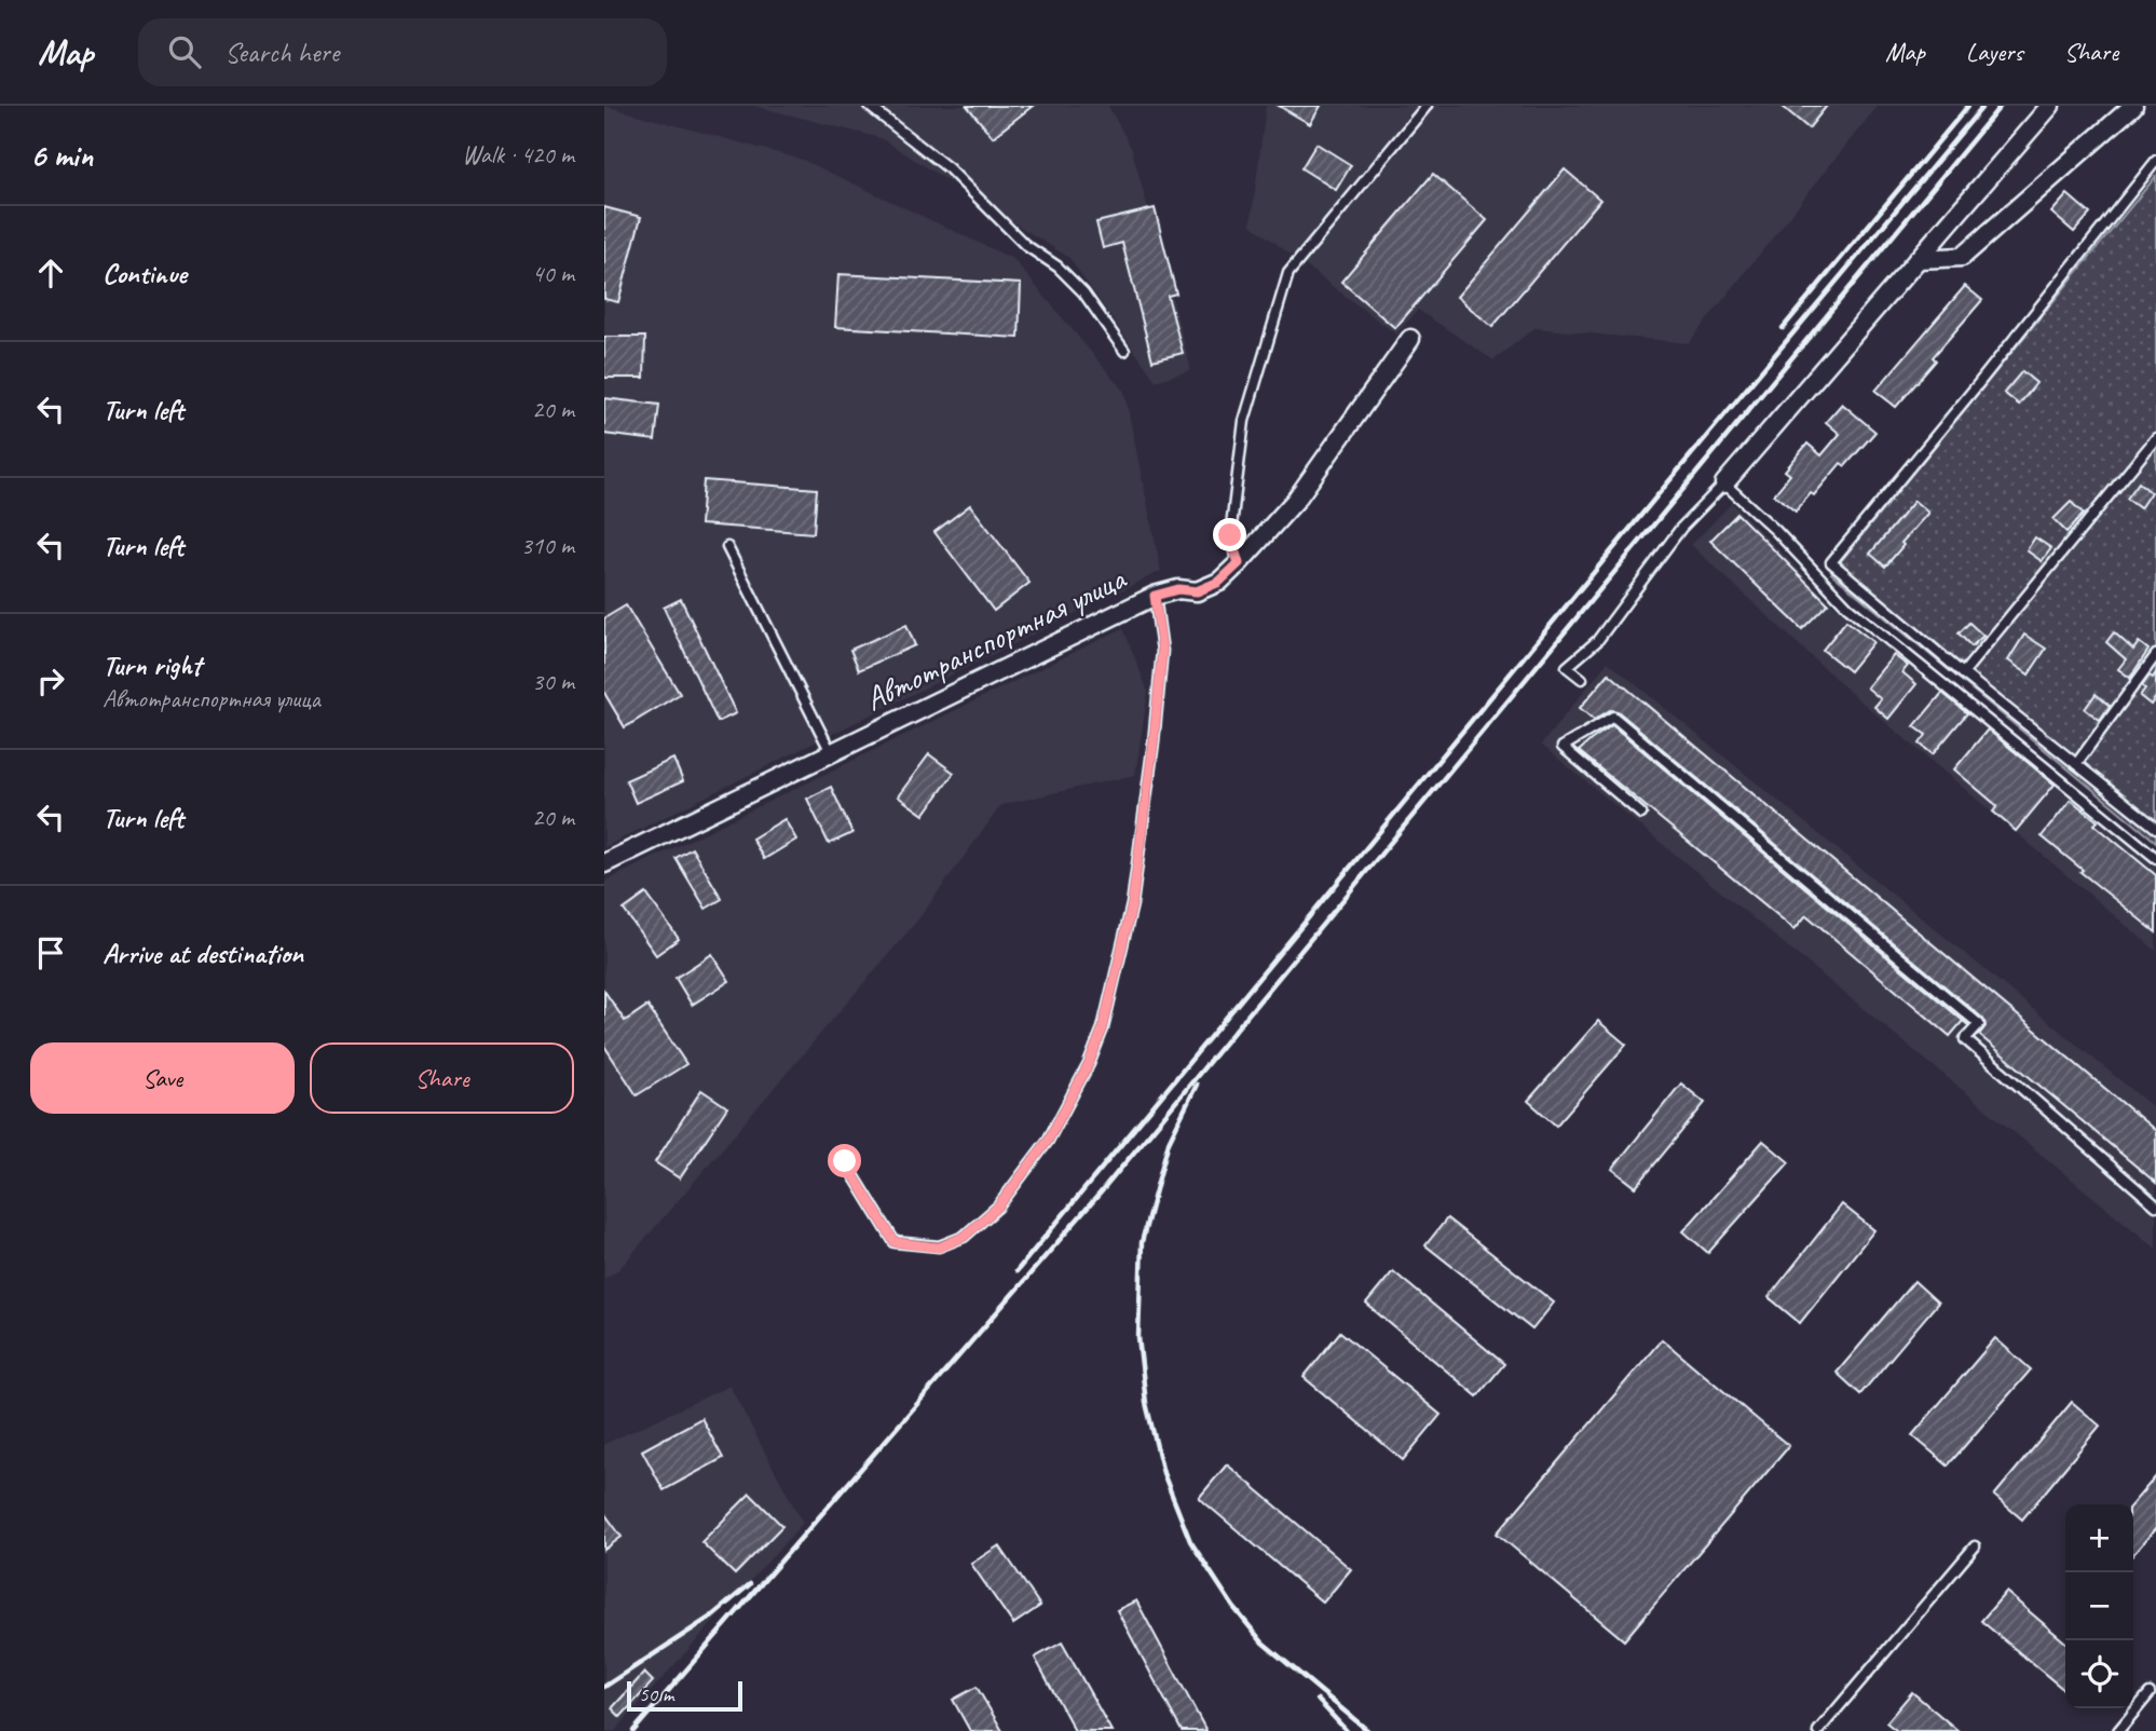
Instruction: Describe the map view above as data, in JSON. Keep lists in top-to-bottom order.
{
  "streets": {
    "street": ["Автотранспортная улица"]
  },
  "scale_bar": "50 m",
  "page": {
    "header": "Map",
    "search": "Search here",
    "nav": ["Map", "Layers", "Share"],
    "heading": ["6 min", "Walk · 420 m"],
    "list": [
      ["Continue", "40 m"],
      ["Turn left", "20 m"],
      ["Turn left", "310 m"],
      ["Turn right", "Автотранспортная улица", "30 m"],
      ["Turn left", "20 m"],
      "Arrive at destination"
    ],
    "buttons": ["Save", "Share"],
    "map_buttons": ["+", "−"],
    "scale": "50 m"
  }
}
